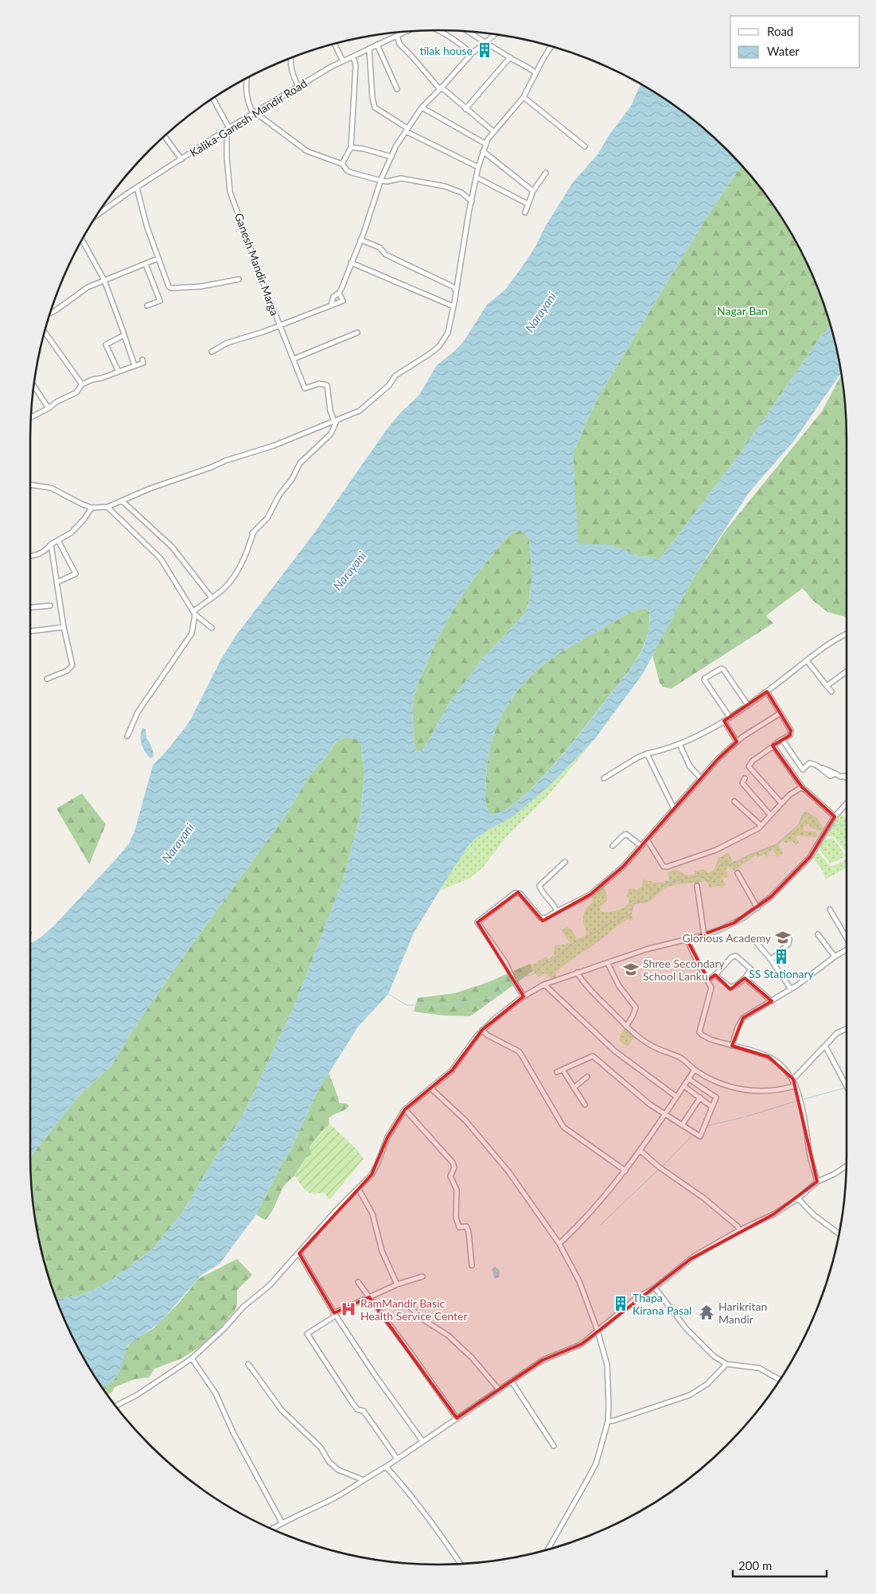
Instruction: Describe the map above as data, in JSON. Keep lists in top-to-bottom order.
{
  "streets": {
    "street": ["Kalika-Ganesh Mandir Road", "Ganesh Mandir Marga"]
  },
  "crossings": [
    ["Kalika-Ganesh Mandir Road", "Ganesh Mandir Marga"]
  ],
  "water": ["Narayani"],
  "parks": ["Nagar Ban"],
  "places": {
    "building": ["tilak house", "SS Stationary", "Thapa Kirana Pasal"],
    "school or university": ["Glorious Academy", "Shree Secondary School Lanku"],
    "hospital": ["RamMandir Basic Health Service Center"],
    "temple": ["Harikritan Mandir"]
  },
  "legend": ["Road", "Water"],
  "scale_bar": "200 m"
}
